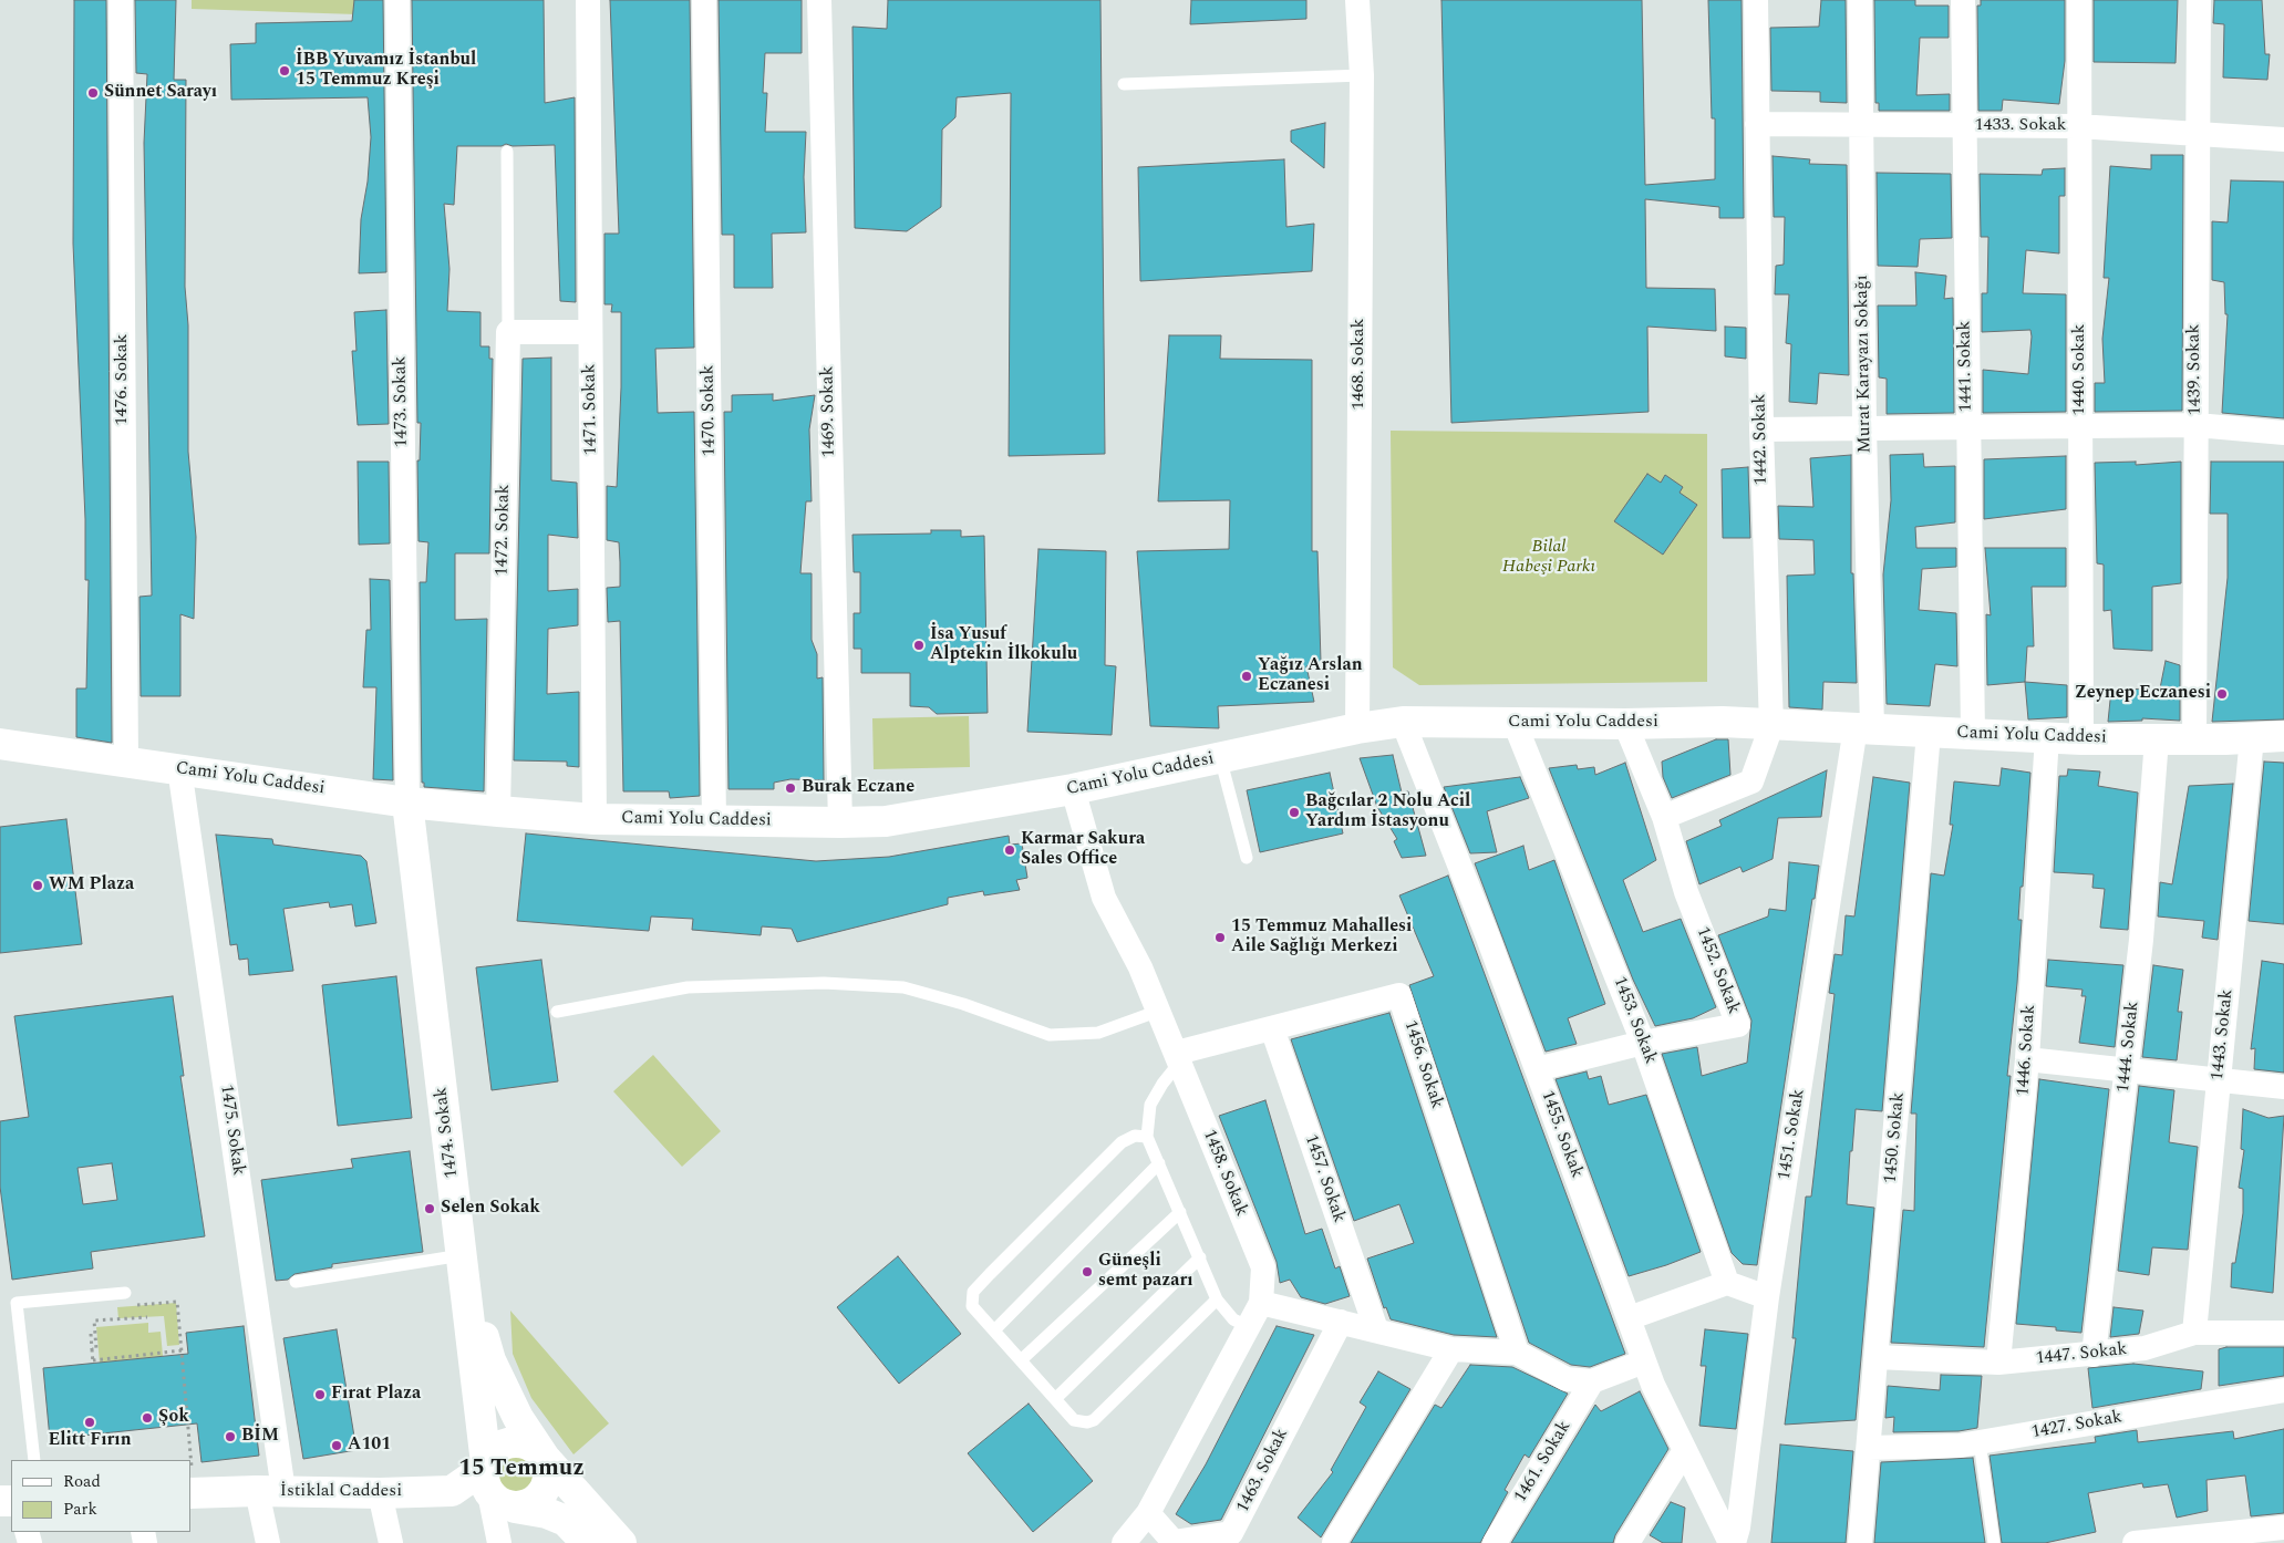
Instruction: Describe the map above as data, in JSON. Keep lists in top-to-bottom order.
{
  "streets": {
    "street": [
      "1433. Sokak",
      "1468. Sokak",
      "Murat Karayazı Sokağı",
      "1441. Sokak",
      "1440. Sokak",
      "1439. Sokak",
      "1476. Sokak",
      "1473. Sokak",
      "1471. Sokak",
      "1470. Sokak",
      "1469. Sokak",
      "1442. Sokak",
      "1472. Sokak",
      "Cami Yolu Caddesi",
      "1452. Sokak",
      "1453. Sokak",
      "1443. Sokak",
      "1444. Sokak",
      "1446. Sokak",
      "1456. Sokak",
      "1475. Sokak",
      "1474. Sokak",
      "1455. Sokak",
      "1451. Sokak",
      "1450. Sokak",
      "1458. Sokak",
      "1457. Sokak",
      "1447. Sokak",
      "1427. Sokak",
      "1461. Sokak",
      "1463. Sokak",
      "İstiklal Caddesi"
    ]
  },
  "crossings": [
    ["1433. Sokak", "Murat Karayazı Sokağı"],
    ["1433. Sokak", "1441. Sokak"],
    ["1433. Sokak", "1440. Sokak"],
    ["1433. Sokak", "1439. Sokak"],
    ["1433. Sokak", "1442. Sokak"],
    ["1468. Sokak", "Cami Yolu Caddesi"],
    ["Murat Karayazı Sokağı", "Cami Yolu Caddesi"],
    ["Murat Karayazı Sokağı", "1451. Sokak"],
    ["1441. Sokak", "Cami Yolu Caddesi"],
    ["1440. Sokak", "Cami Yolu Caddesi"],
    ["1439. Sokak", "Cami Yolu Caddesi"],
    ["1476. Sokak", "Cami Yolu Caddesi"],
    ["1473. Sokak", "Cami Yolu Caddesi"],
    ["1473. Sokak", "1474. Sokak"],
    ["1471. Sokak", "Cami Yolu Caddesi"],
    ["1470. Sokak", "Cami Yolu Caddesi"],
    ["1469. Sokak", "Cami Yolu Caddesi"],
    ["1442. Sokak", "Cami Yolu Caddesi"],
    ["1442. Sokak", "1452. Sokak"],
    ["1472. Sokak", "Cami Yolu Caddesi"],
    ["Cami Yolu Caddesi", "1452. Sokak"],
    ["Cami Yolu Caddesi", "1453. Sokak"],
    ["Cami Yolu Caddesi", "1443. Sokak"],
    ["Cami Yolu Caddesi", "1444. Sokak"],
    ["Cami Yolu Caddesi", "1446. Sokak"],
    ["Cami Yolu Caddesi", "1475. Sokak"],
    ["Cami Yolu Caddesi", "1474. Sokak"],
    ["Cami Yolu Caddesi", "1455. Sokak"],
    ["Cami Yolu Caddesi", "1451. Sokak"],
    ["Cami Yolu Caddesi", "1450. Sokak"],
    ["Cami Yolu Caddesi", "1458. Sokak"],
    ["1452. Sokak", "1453. Sokak"],
    ["1452. Sokak", "1455. Sokak"],
    ["1443. Sokak", "1447. Sokak"],
    ["1444. Sokak", "1447. Sokak"],
    ["1446. Sokak", "1447. Sokak"],
    ["1456. Sokak", "1458. Sokak"],
    ["1456. Sokak", "1457. Sokak"],
    ["1475. Sokak", "İstiklal Caddesi"],
    ["1474. Sokak", "İstiklal Caddesi"],
    ["1455. Sokak", "1451. Sokak"],
    ["1450. Sokak", "1447. Sokak"],
    ["1450. Sokak", "1427. Sokak"],
    ["1458. Sokak", "1463. Sokak"]
  ],
  "districts": ["15 Temmuz"],
  "parks": ["Bilal Habeşi Parkı"],
  "places": [
    "İBB Yuvamız İstanbul 15 Temmuz Kreşi",
    "Sünnet Sarayı",
    "İsa Yusuf Alptekin İlkokulu",
    "Yağız Arslan Eczanesi",
    "Zeynep Eczanesi",
    "Burak Eczane",
    "Bağcılar 2 Nolu Acil Yardım İstasyonu",
    "Karmar Sakura Sales Office",
    "WM Plaza",
    "15 Temmuz Mahallesi Aile Sağlığı Merkezi",
    "Selen Sokak",
    "Güneşli semt pazarı",
    "Fırat Plaza",
    "Şok",
    "Elitt Fırın",
    "BİM",
    "A101"
  ],
  "legend": ["Road", "Park"]
}
